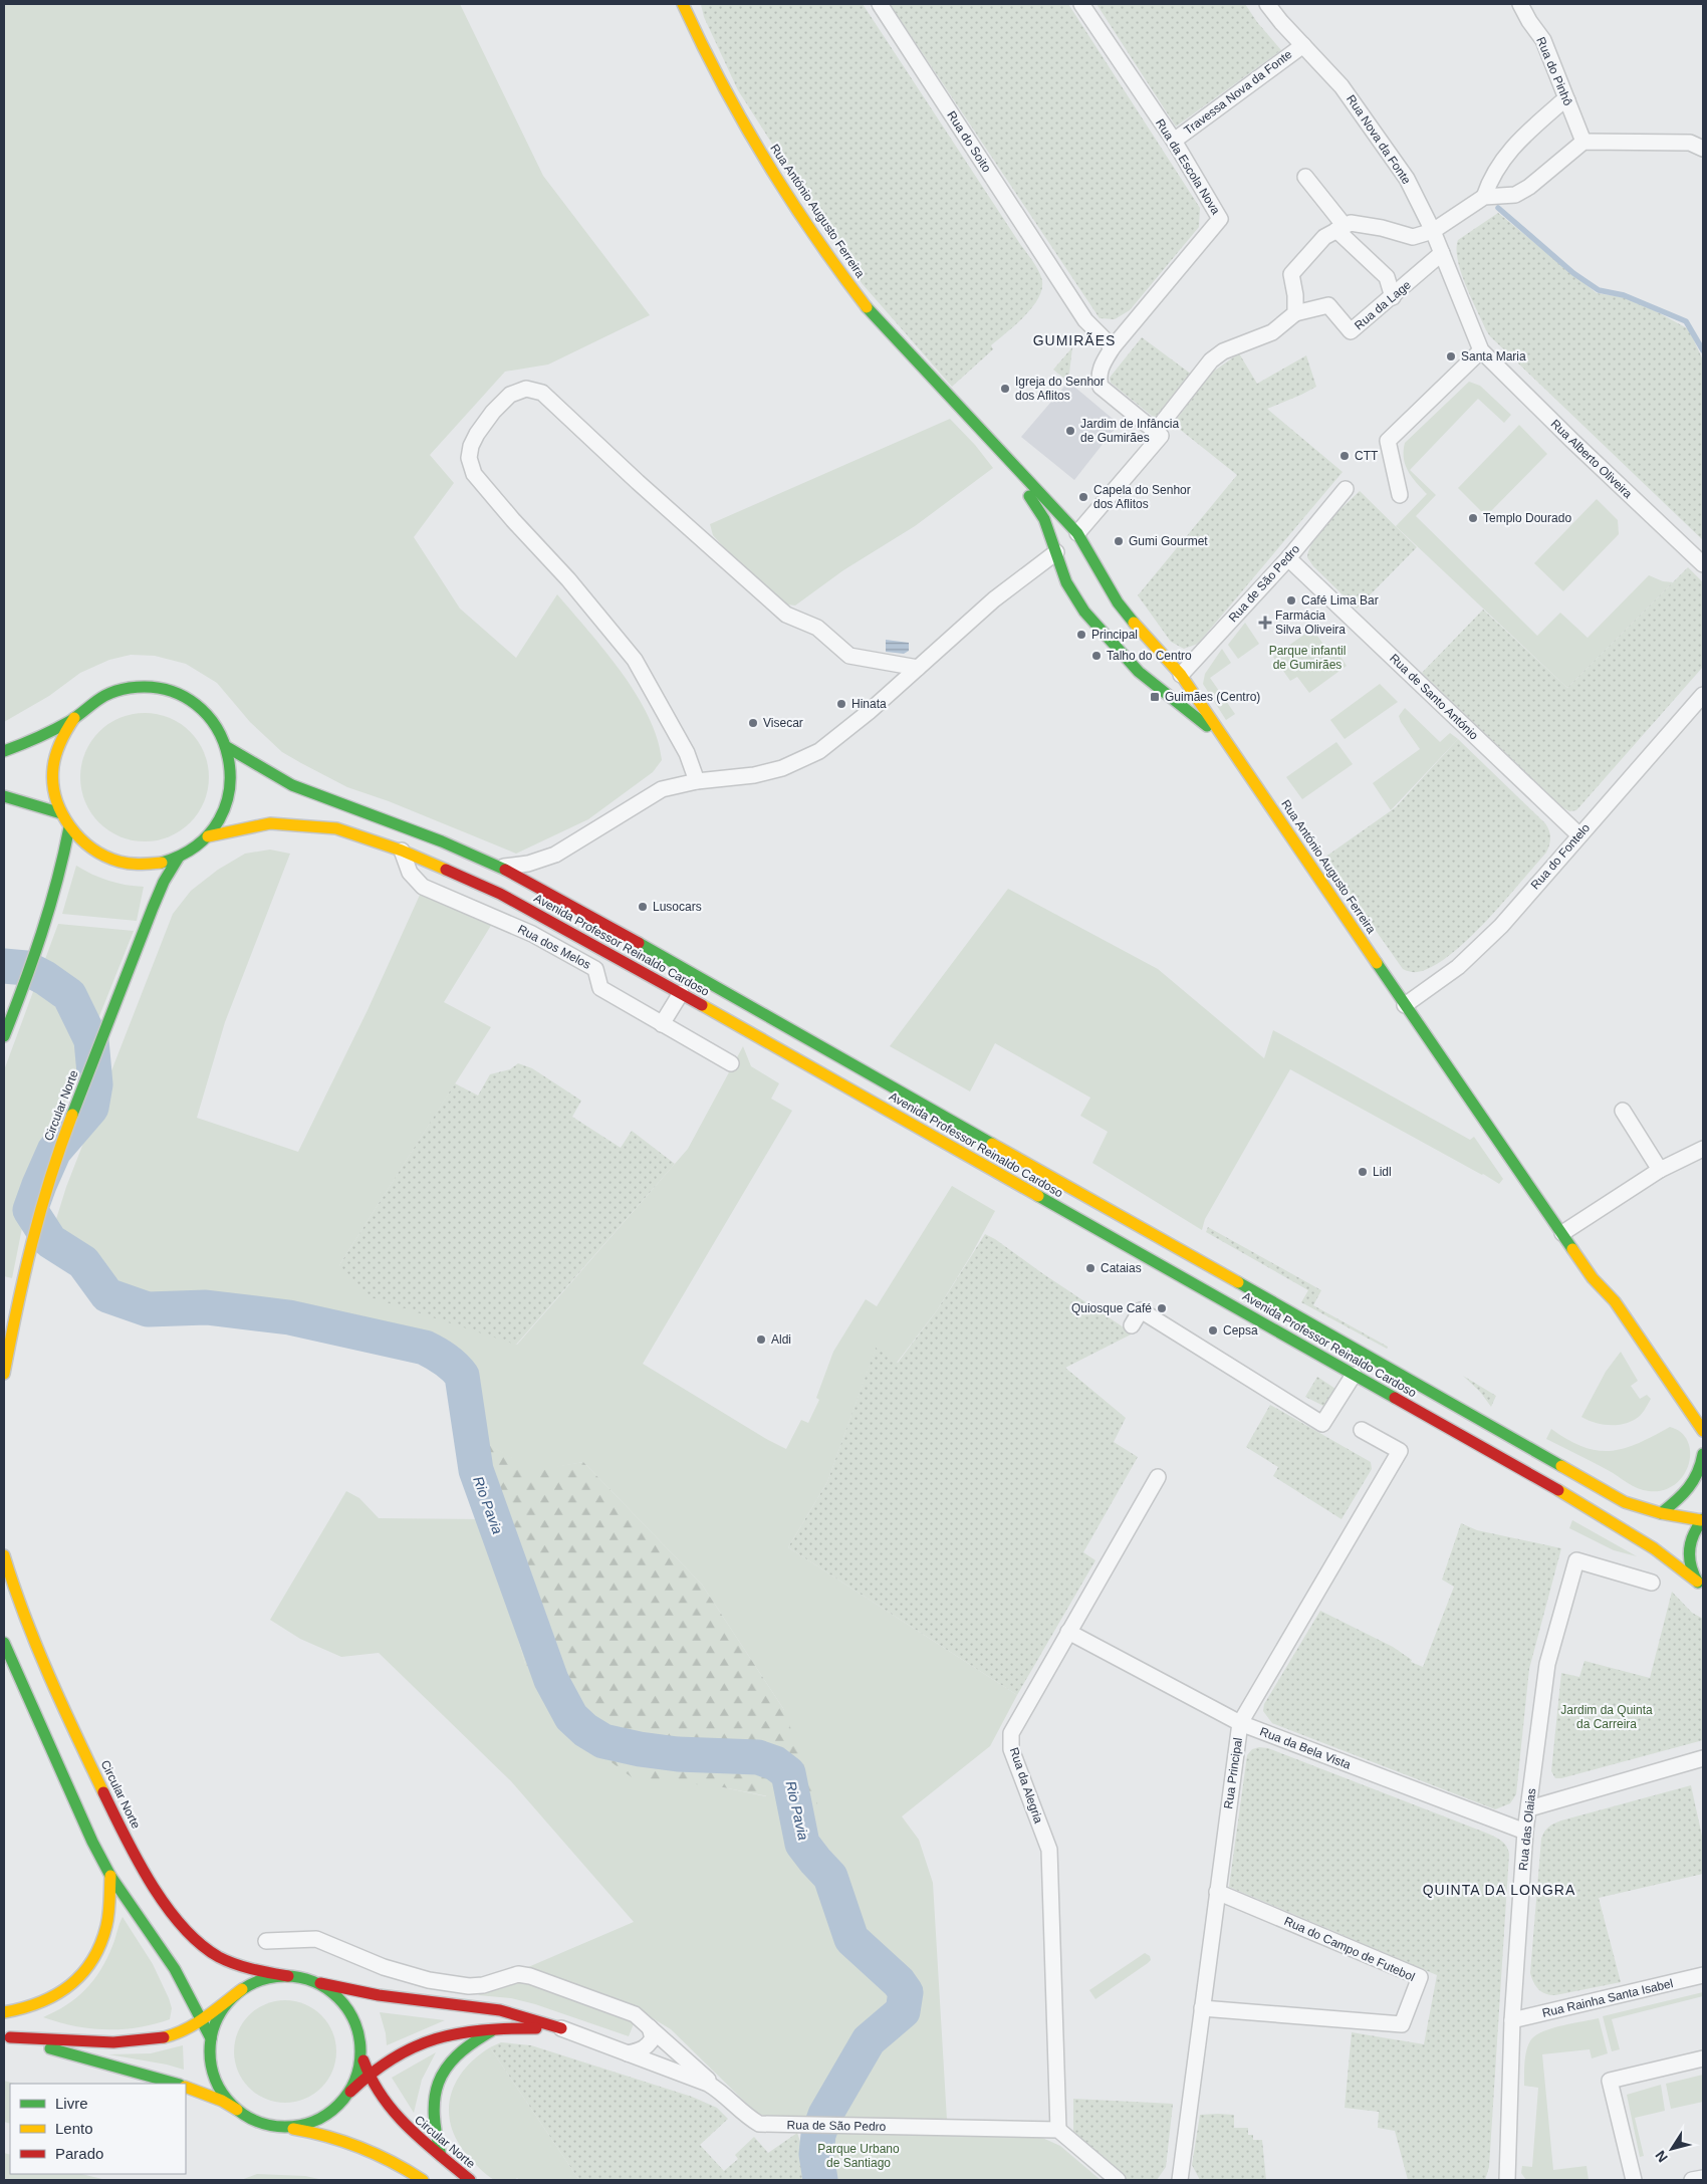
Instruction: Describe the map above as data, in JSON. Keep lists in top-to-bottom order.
{
  "streets": {
    "main road": ["Rua António Augusto Ferreira", "Avenida Professor Reinaldo Cardoso", "Circular Norte"],
    "street": [
      "Rua do Pinhô",
      "Travessa Nova da Fonte",
      "Rua Nova da Fonte",
      "Rua do Soito",
      "Rua da Escola Nova",
      "Rua da Lage",
      "Rua Alberto Oliveira",
      "Rua de São Pedro",
      "Rua de Santo António",
      "Rua do Fontelo",
      "Rua dos Melos",
      "Rua da Bela Vista",
      "Rua Principal",
      "Rua da Alegria",
      "Rua das Olaias",
      "Rua do Campo de Futebol",
      "Rua Rainha Santa Isabel"
    ]
  },
  "crossings": [
    ["Travessa Nova da Fonte", "Rua Nova da Fonte"],
    ["Travessa Nova da Fonte", "Rua da Escola Nova"],
    ["Rua Nova da Fonte", "Rua da Lage"],
    ["Rua Nova da Fonte", "Rua Alberto Oliveira"],
    ["Rua do Soito", "Rua da Escola Nova"],
    ["Rua António Augusto Ferreira", "Rua de São Pedro"],
    ["Rua António Augusto Ferreira", "Rua do Fontelo"],
    ["Rua de São Pedro", "Rua de Santo António"],
    ["Rua de São Pedro", "Rua da Alegria"],
    ["Rua de Santo António", "Rua do Fontelo"],
    ["Avenida Professor Reinaldo Cardoso", "Rua dos Melos"],
    ["Avenida Professor Reinaldo Cardoso", "Circular Norte"],
    ["Rua da Bela Vista", "Rua Principal"],
    ["Rua da Bela Vista", "Rua da Alegria"],
    ["Rua da Bela Vista", "Rua das Olaias"],
    ["Rua Principal", "Rua do Campo de Futebol"],
    ["Rua das Olaias", "Rua Rainha Santa Isabel"]
  ],
  "districts": ["GUMIRÃES", "QUINTA DA LONGRA"],
  "water": ["Rio Pavia"],
  "parks": ["Parque infantil de Gumirães", "Jardim da Quinta da Carreira", "Parque Urbano de Santiago"],
  "places": {
    "other": [
      "Santa Maria",
      "Igreja do Senhor dos Aflitos",
      "Jardim de Infância de Gumirães",
      "CTT",
      "Capela do Senhor dos Aflitos",
      "Templo Dourado",
      "Gumi Gourmet",
      "Café Lima Bar",
      "Principal",
      "Talho do Centro",
      "Hinata",
      "Visecar",
      "Lusocars",
      "Lidl",
      "Cataias",
      "Quiosque Café",
      "Cepsa",
      "Aldi"
    ],
    "health": ["Farmácia Silva Oliveira"],
    "transit": ["Guimães (Centro)"]
  },
  "legend": ["Livre", "Lento", "Parado"],
  "north": "bottom left"
}
